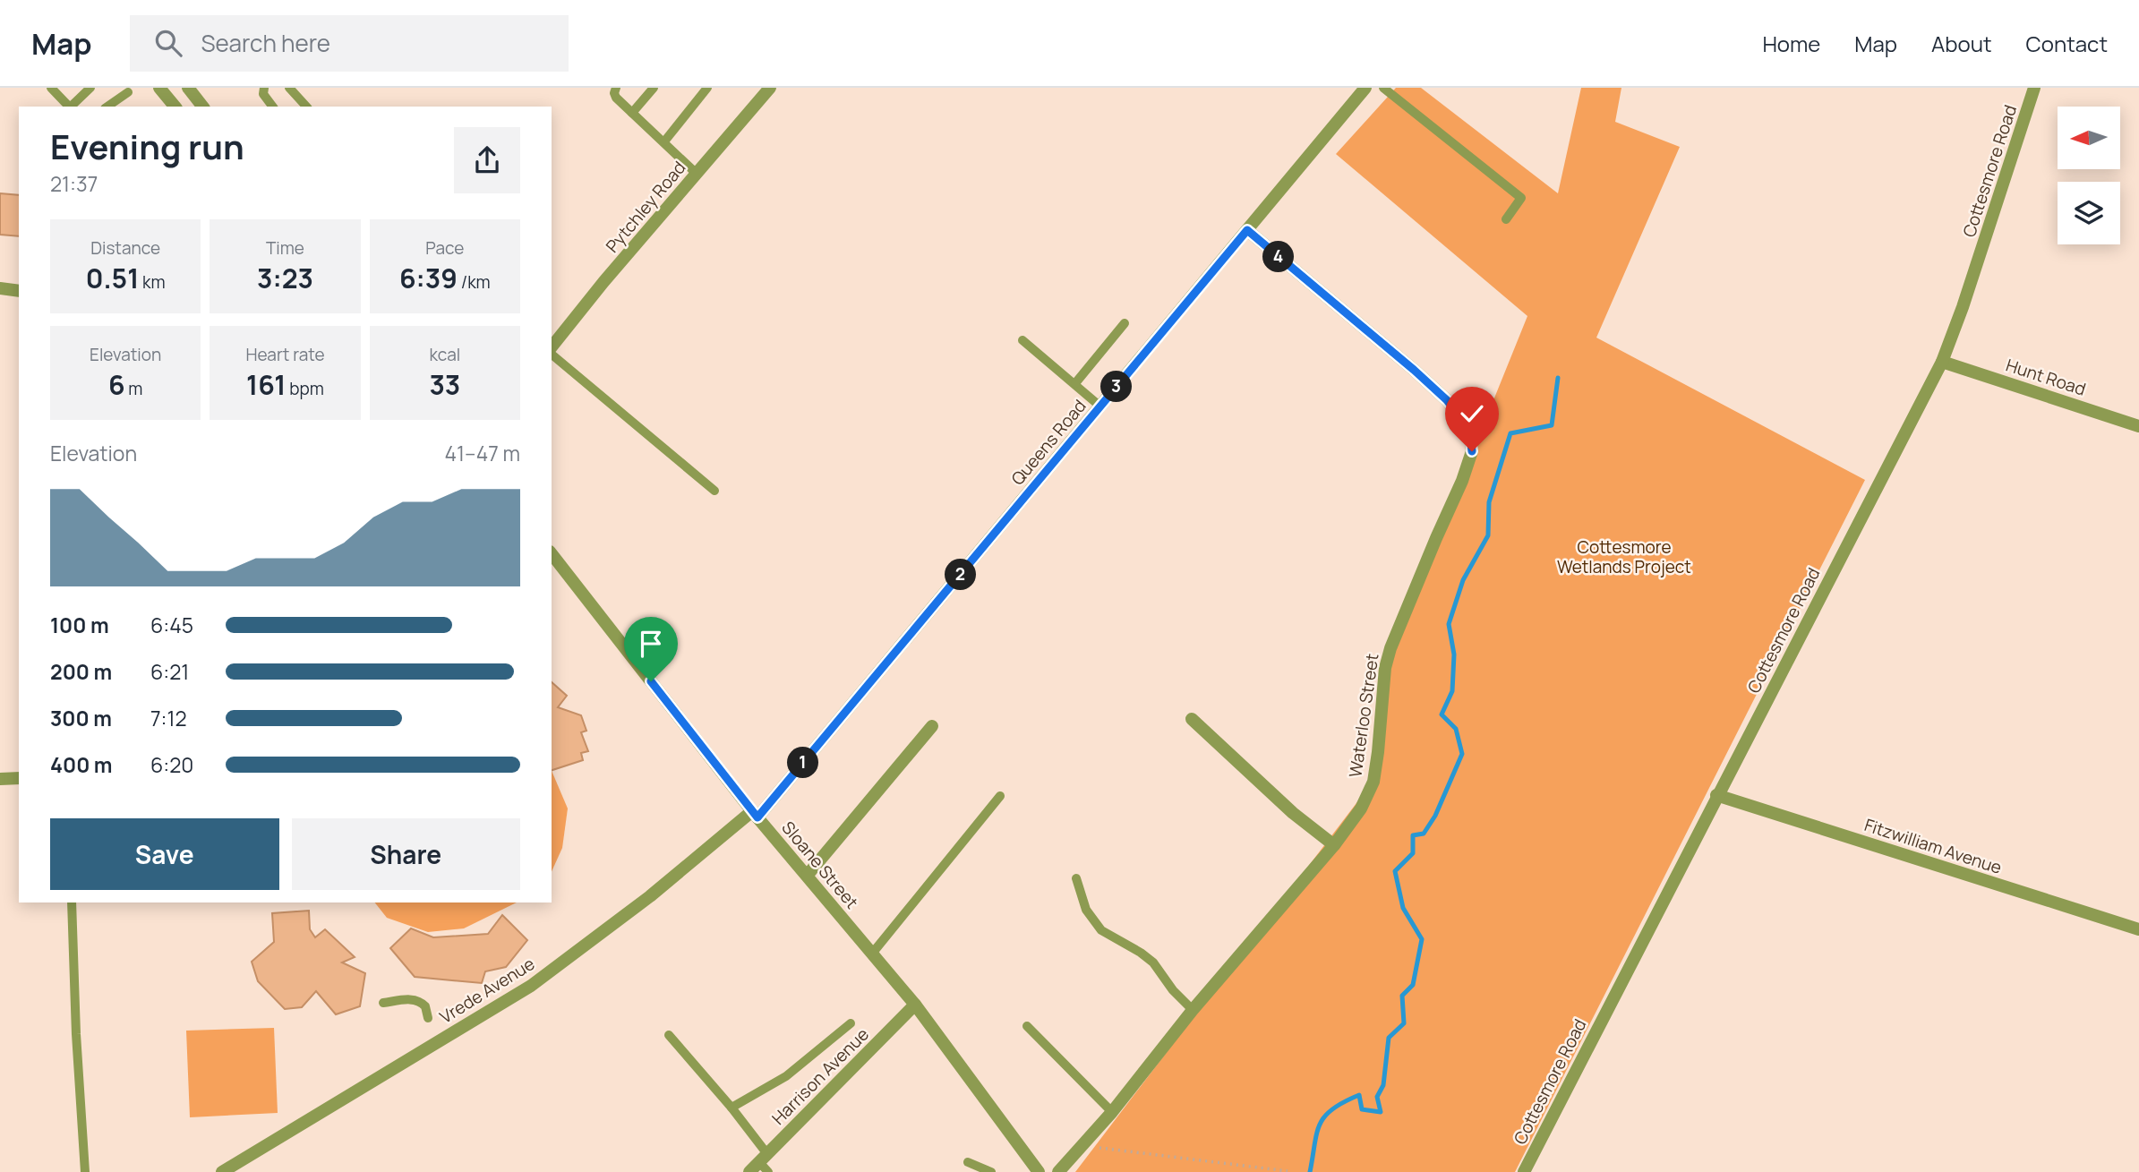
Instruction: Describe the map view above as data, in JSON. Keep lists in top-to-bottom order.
{
  "streets": {
    "street": [
      "Cottesmore Road",
      "Pytchley Road",
      "Hunt Road",
      "Queens Road",
      "Waterloo Street",
      "Fitzwilliam Avenue",
      "Sloane Street",
      "Vrede Avenue",
      "Harrison Avenue"
    ]
  },
  "crossings": [
    ["Cottesmore Road", "Hunt Road"],
    ["Cottesmore Road", "Fitzwilliam Avenue"],
    ["Queens Road", "Waterloo Street"],
    ["Queens Road", "Sloane Street"],
    ["Queens Road", "Vrede Avenue"],
    ["Sloane Street", "Vrede Avenue"],
    ["Sloane Street", "Harrison Avenue"]
  ],
  "parks": ["Cottesmore Wetlands Project"],
  "north": "left",
  "page": {
    "header": "Map",
    "search": "Search here",
    "nav": [
      "Home",
      "Map",
      "About",
      "Contact"
    ],
    "heading": ["Evening run", "21:37"],
    "stats": [
      ["Distance", "0.51 km"],
      ["Time", "3:23"],
      ["Pace", "6:39 /km"],
      ["Elevation", "6 m"],
      ["Heart rate", "161 bpm"],
      ["kcal", "33"]
    ],
    "pins": [
      "4",
      "3",
      "2",
      "1"
    ],
    "chart": ["Elevation", "41–47 m"],
    "list": [
      {
        "name": "100 m",
        "note": "6:45"
      },
      {
        "name": "200 m",
        "note": "6:21"
      },
      {
        "name": "300 m",
        "note": "7:12"
      },
      {
        "name": "400 m",
        "note": "6:20"
      }
    ],
    "buttons": ["Save", "Share"]
  }
}
